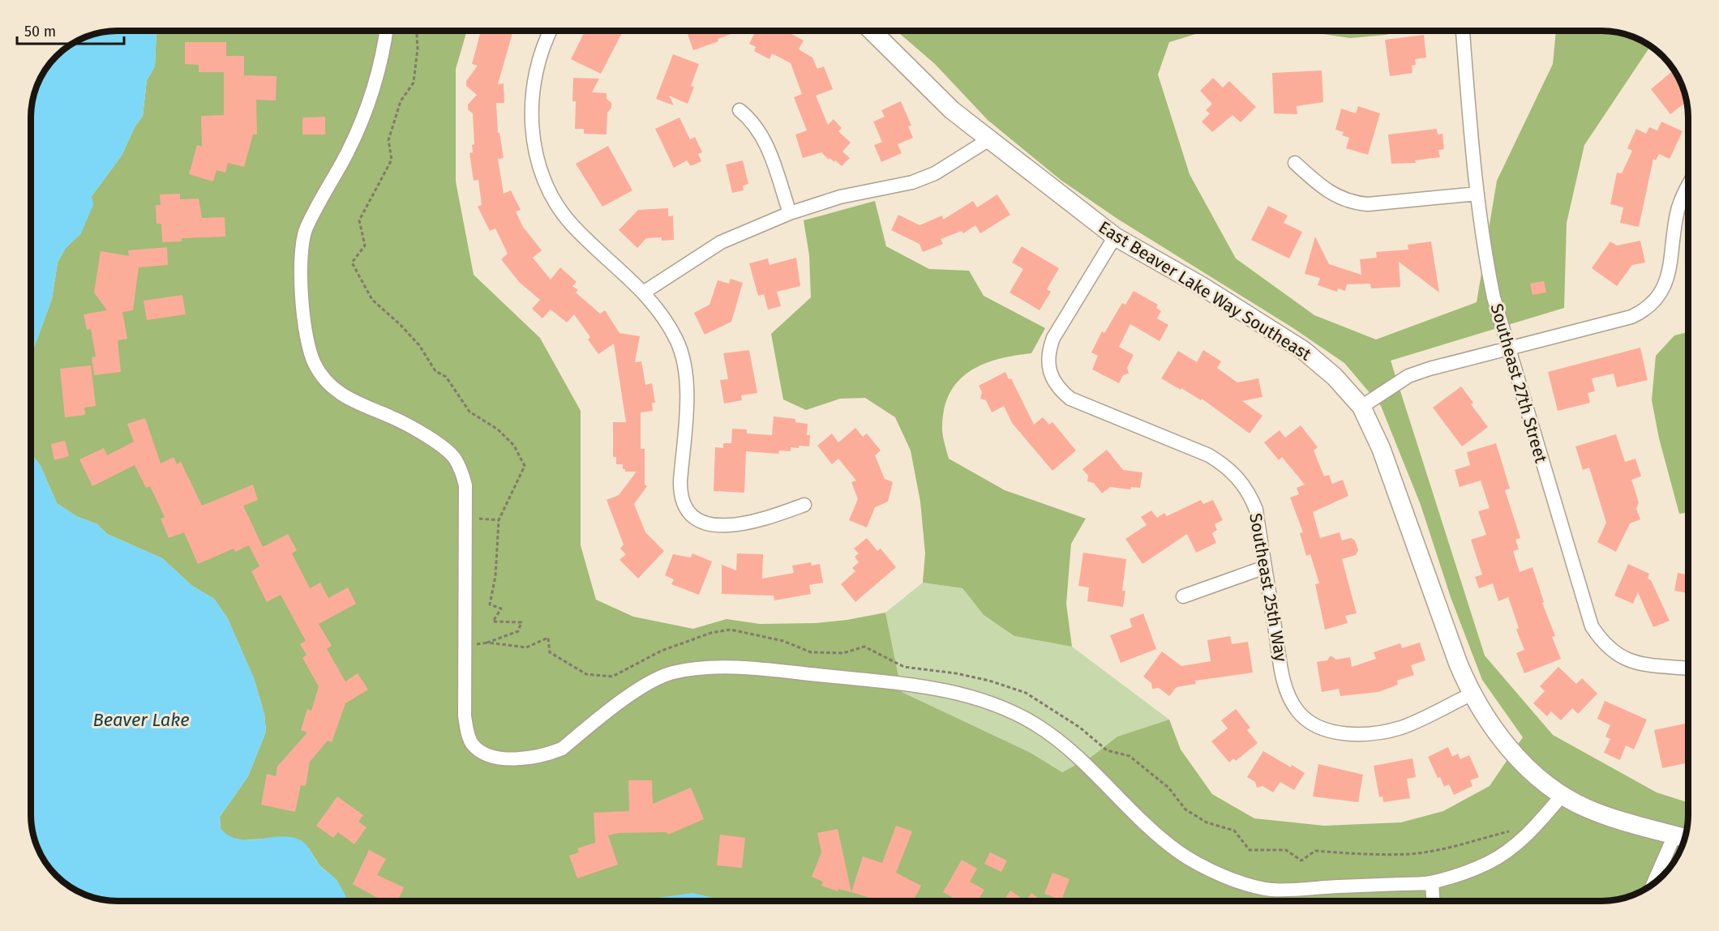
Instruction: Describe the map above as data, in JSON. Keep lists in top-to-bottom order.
{
  "streets": {
    "street": ["East Beaver Lake Way Southeast", "Southeast 27th Street", "Southeast 25th Way"]
  },
  "crossings": [
    ["East Beaver Lake Way Southeast", "Southeast 25th Way"]
  ],
  "water": ["Beaver Lake"],
  "scale_bar": "50 m"
}
